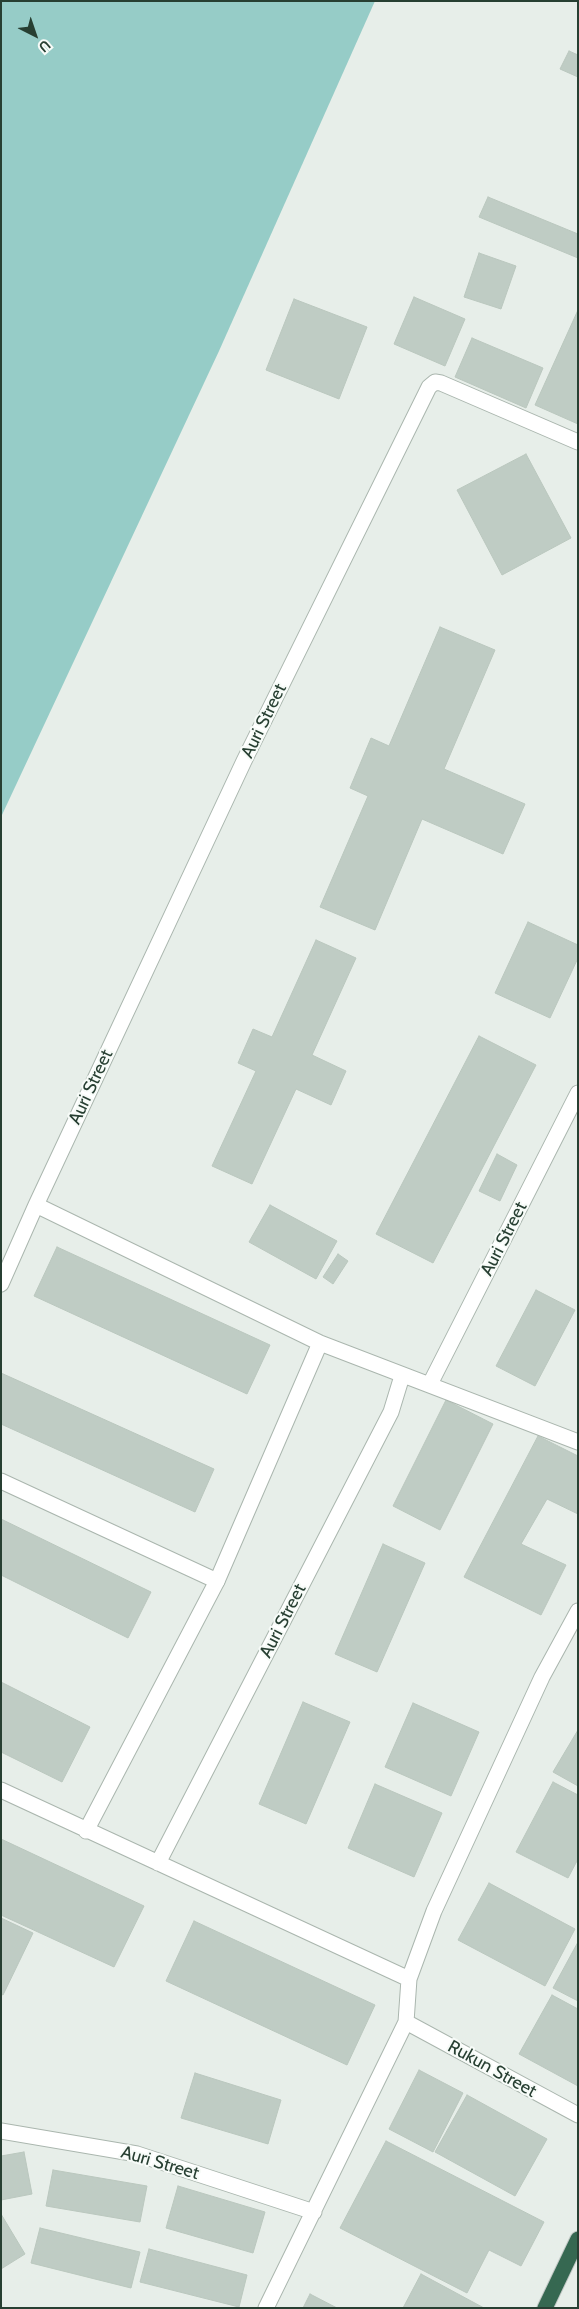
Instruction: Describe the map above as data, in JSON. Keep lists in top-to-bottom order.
{
  "streets": {
    "street": ["Auri Street", "Rukun Street"]
  },
  "north": "bottom right"
}
